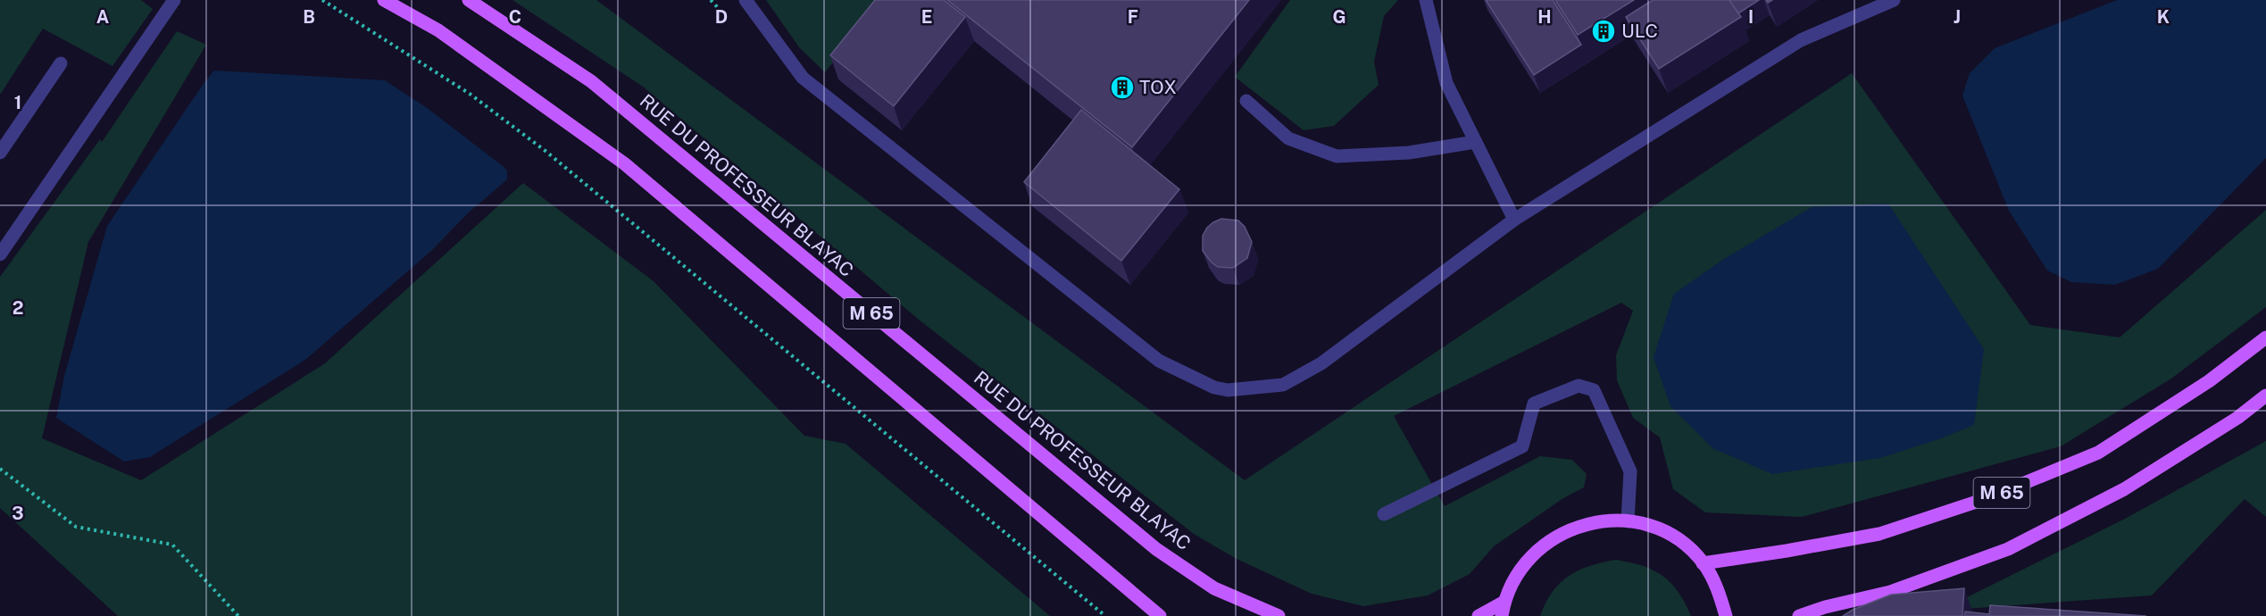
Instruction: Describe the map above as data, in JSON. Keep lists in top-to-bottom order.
{
  "streets": {
    "main road": ["RUE DU PROFESSEUR BLAYAC", "M 65"]
  },
  "places": {
    "building": ["ULC", "TOX"]
  },
  "grid": {
    "columns": [
      "A",
      "B",
      "C",
      "D",
      "E",
      "F",
      "G",
      "H",
      "I",
      "J",
      "K"
    ],
    "rows": ["1", "2", "3"]
  }
}
